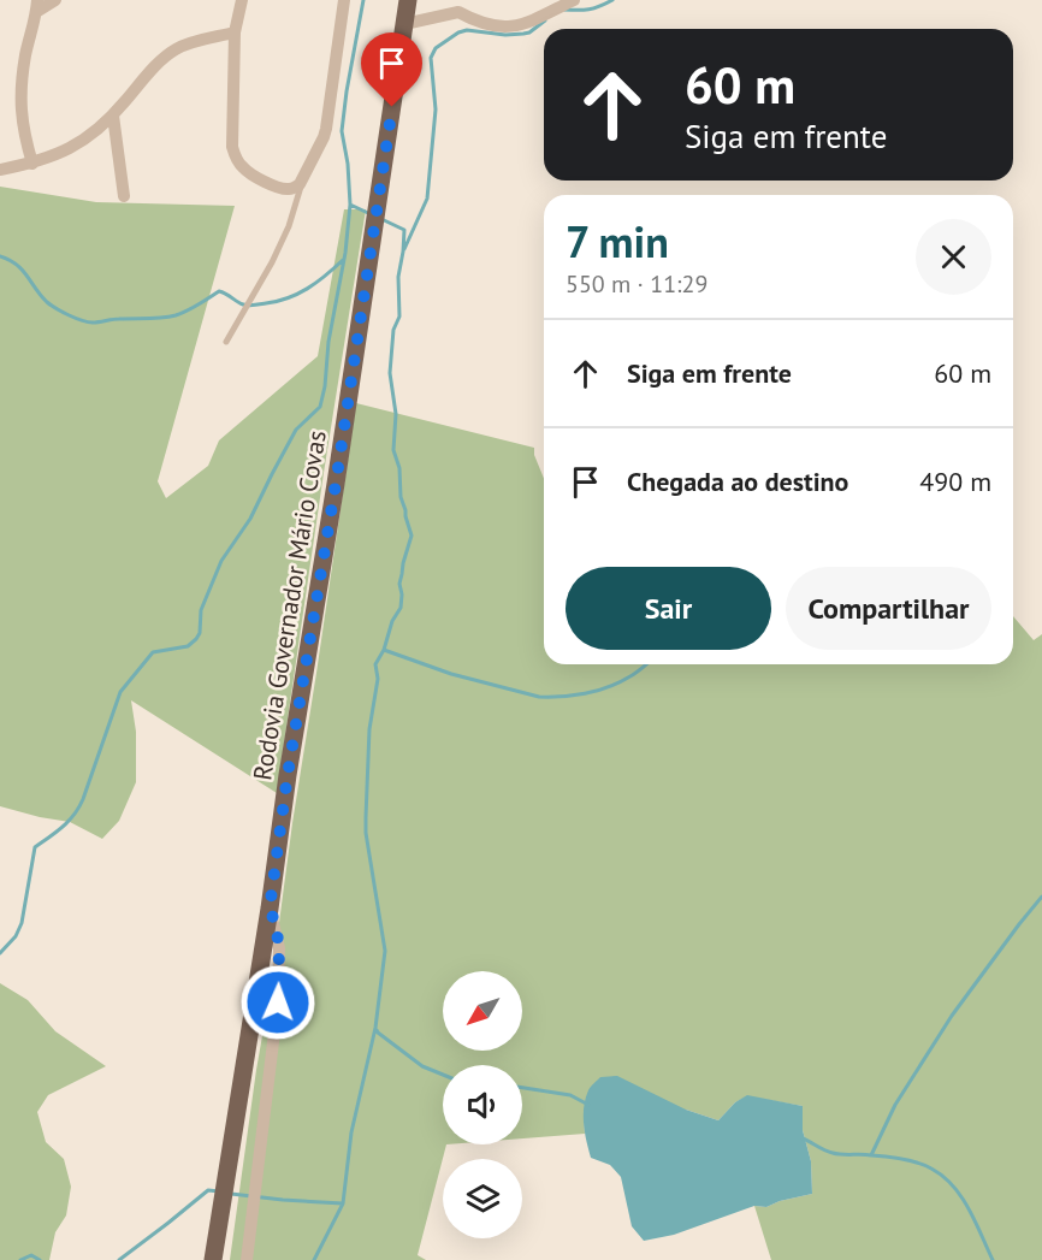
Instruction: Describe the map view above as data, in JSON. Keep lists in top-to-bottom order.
{
  "streets": {
    "main road": ["Rodovia Governador Mário Covas"]
  },
  "north": "bottom left",
  "page": {
    "turn": ["60 m", "Siga em frente"],
    "heading": ["7 min", "550 m · 11:29"],
    "list": [
      {
        "name": "Siga em frente",
        "value": "60 m"
      },
      {
        "name": "Chegada ao destino",
        "value": "490 m"
      }
    ],
    "buttons": ["Sair", "Compartilhar"]
  }
}
